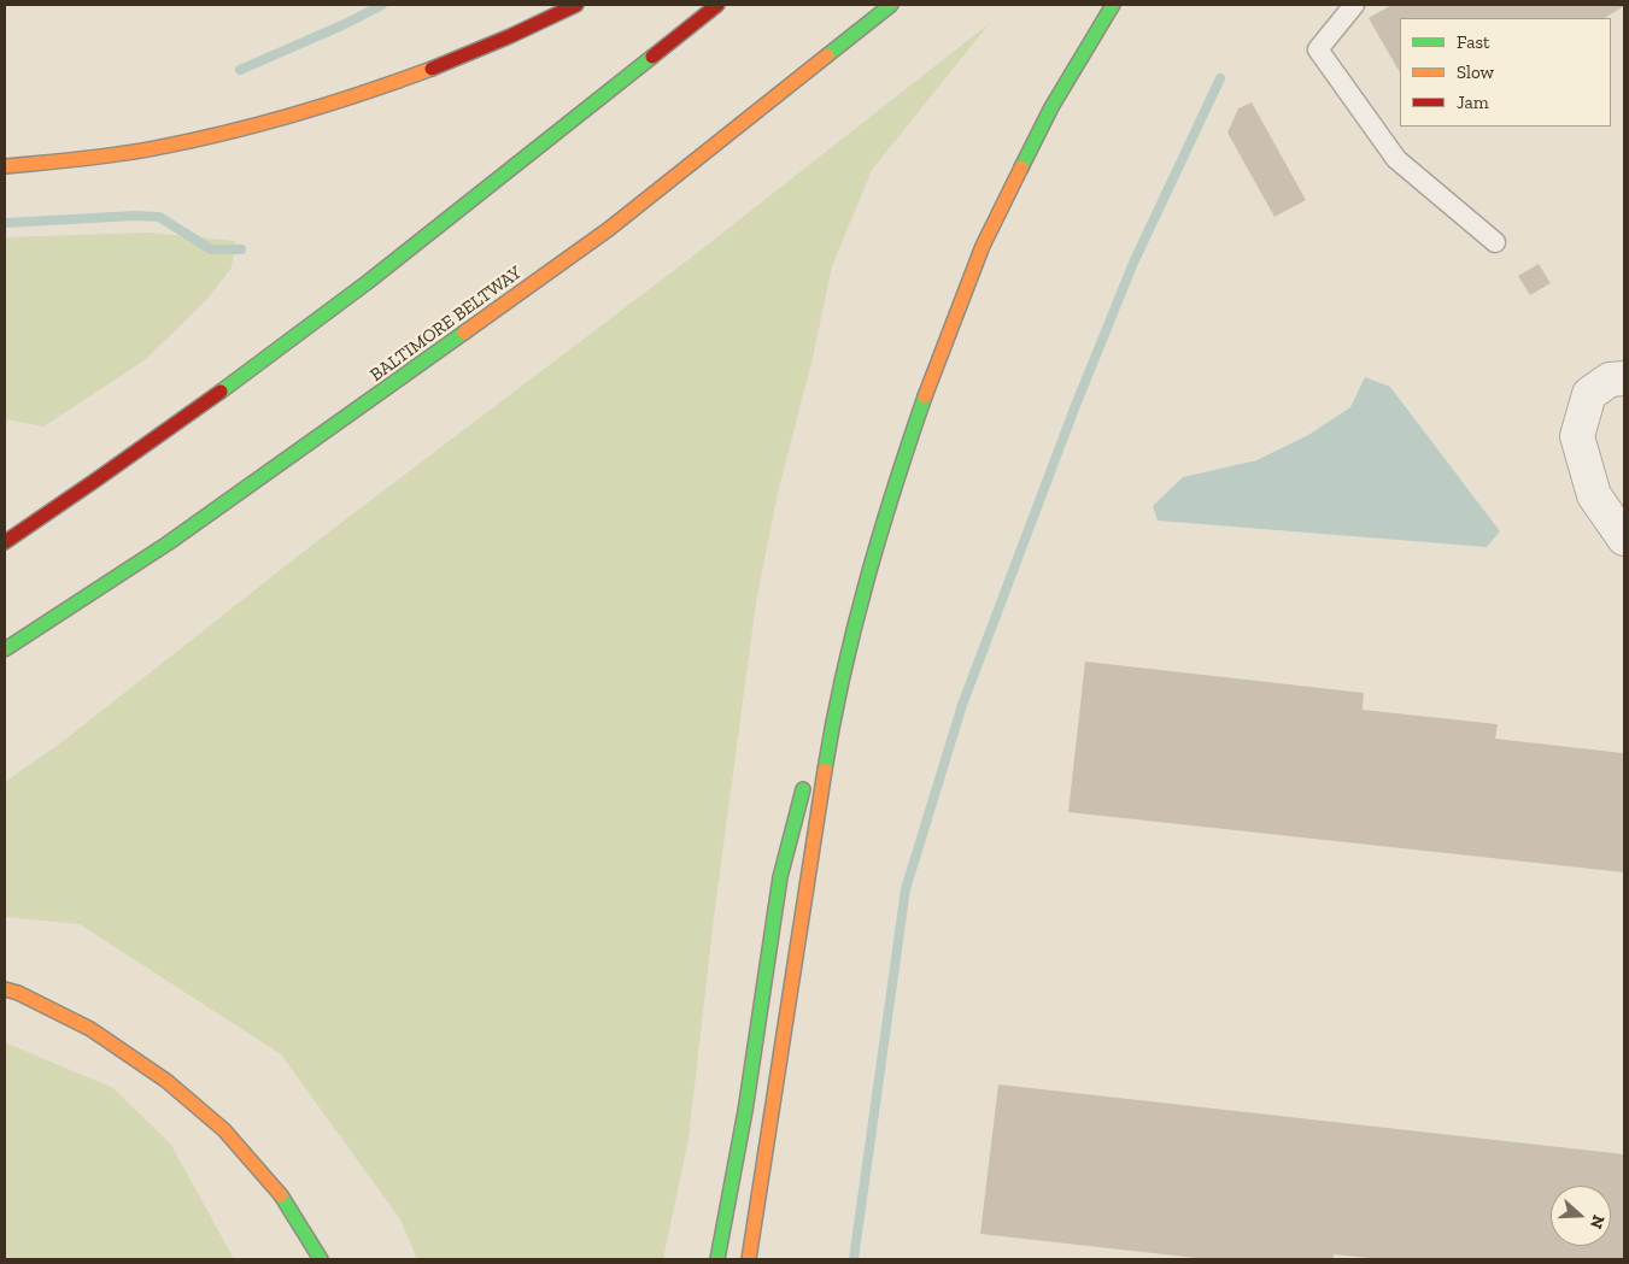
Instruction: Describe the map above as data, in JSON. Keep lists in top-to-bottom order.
{
  "streets": {
    "highway": ["BALTIMORE BELTWAY"]
  },
  "legend": ["Fast", "Slow", "Jam"],
  "north": "right"
}
